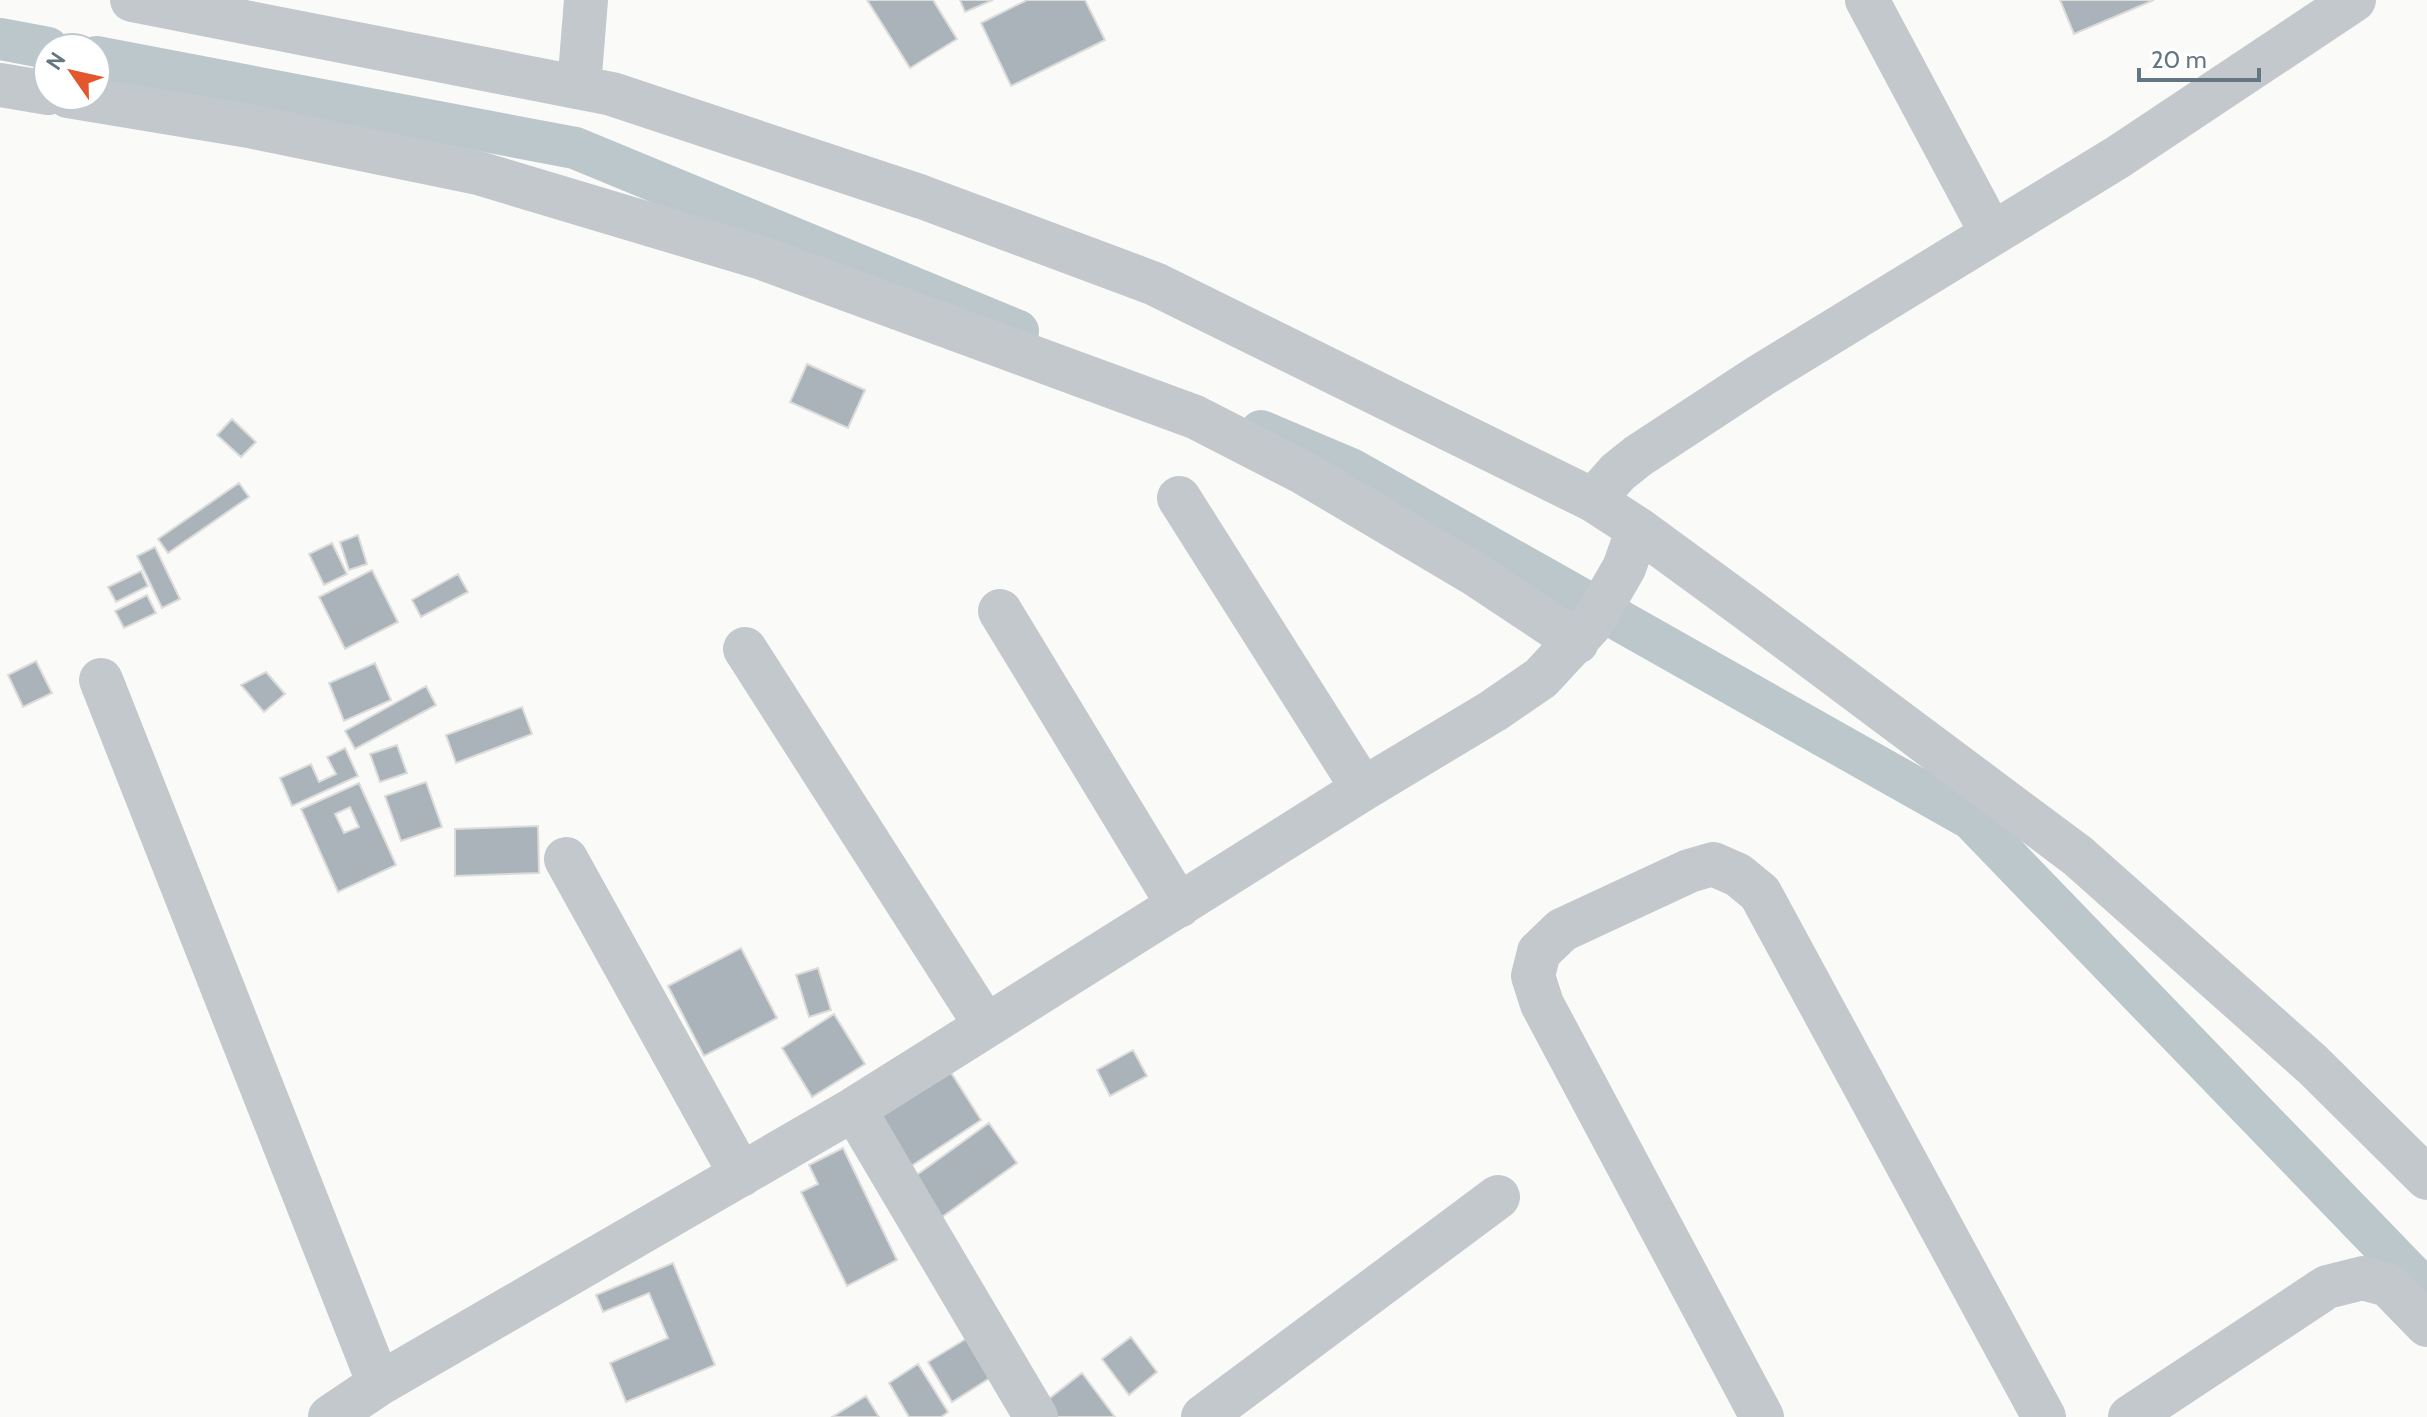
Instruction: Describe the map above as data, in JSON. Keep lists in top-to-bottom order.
{
  "scale_bar": "20 m",
  "north": "top left"
}
